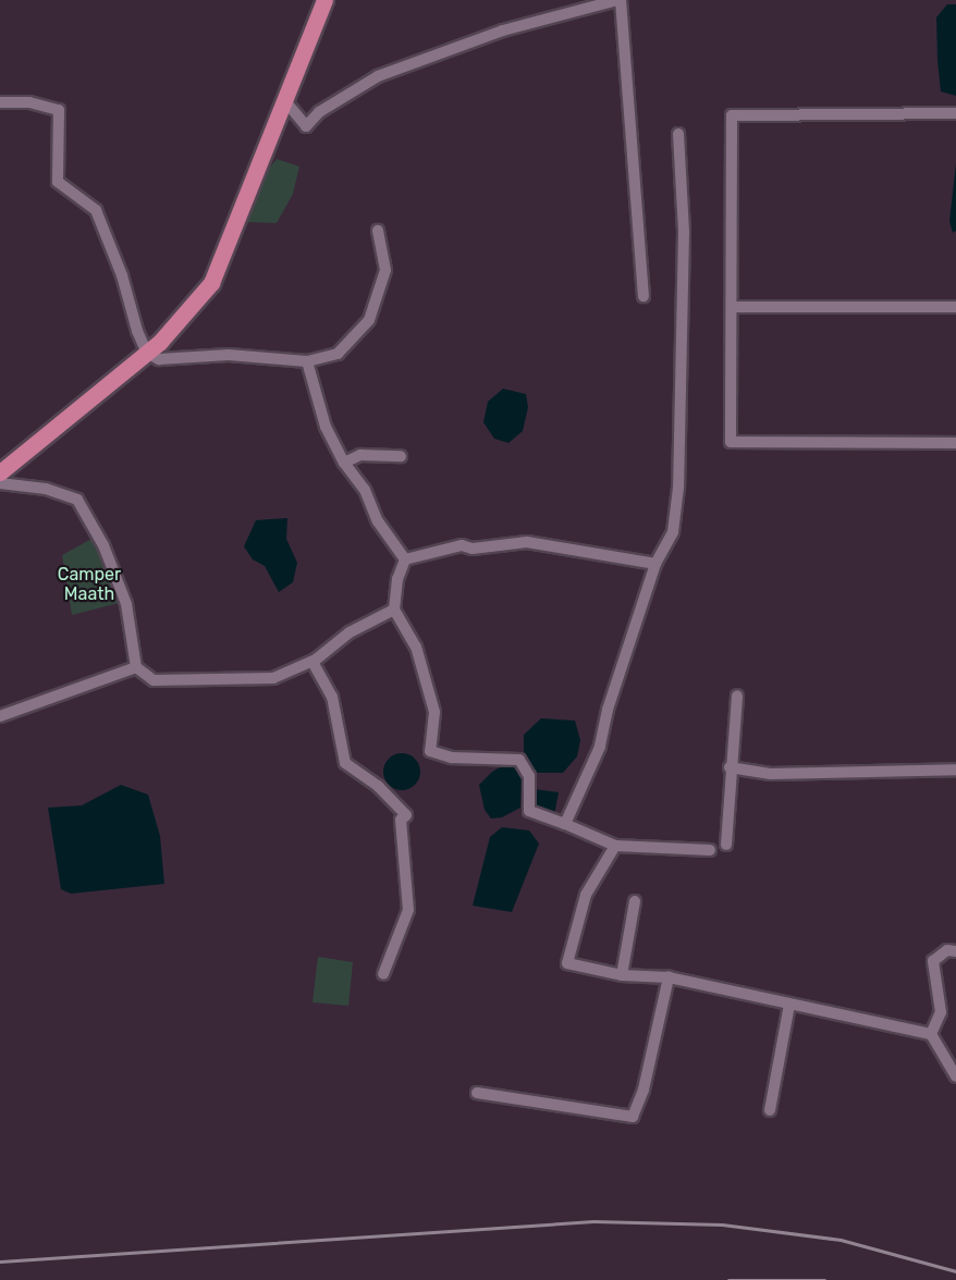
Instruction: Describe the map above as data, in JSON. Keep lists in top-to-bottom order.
{
  "parks": ["Camper Maath"]
}
